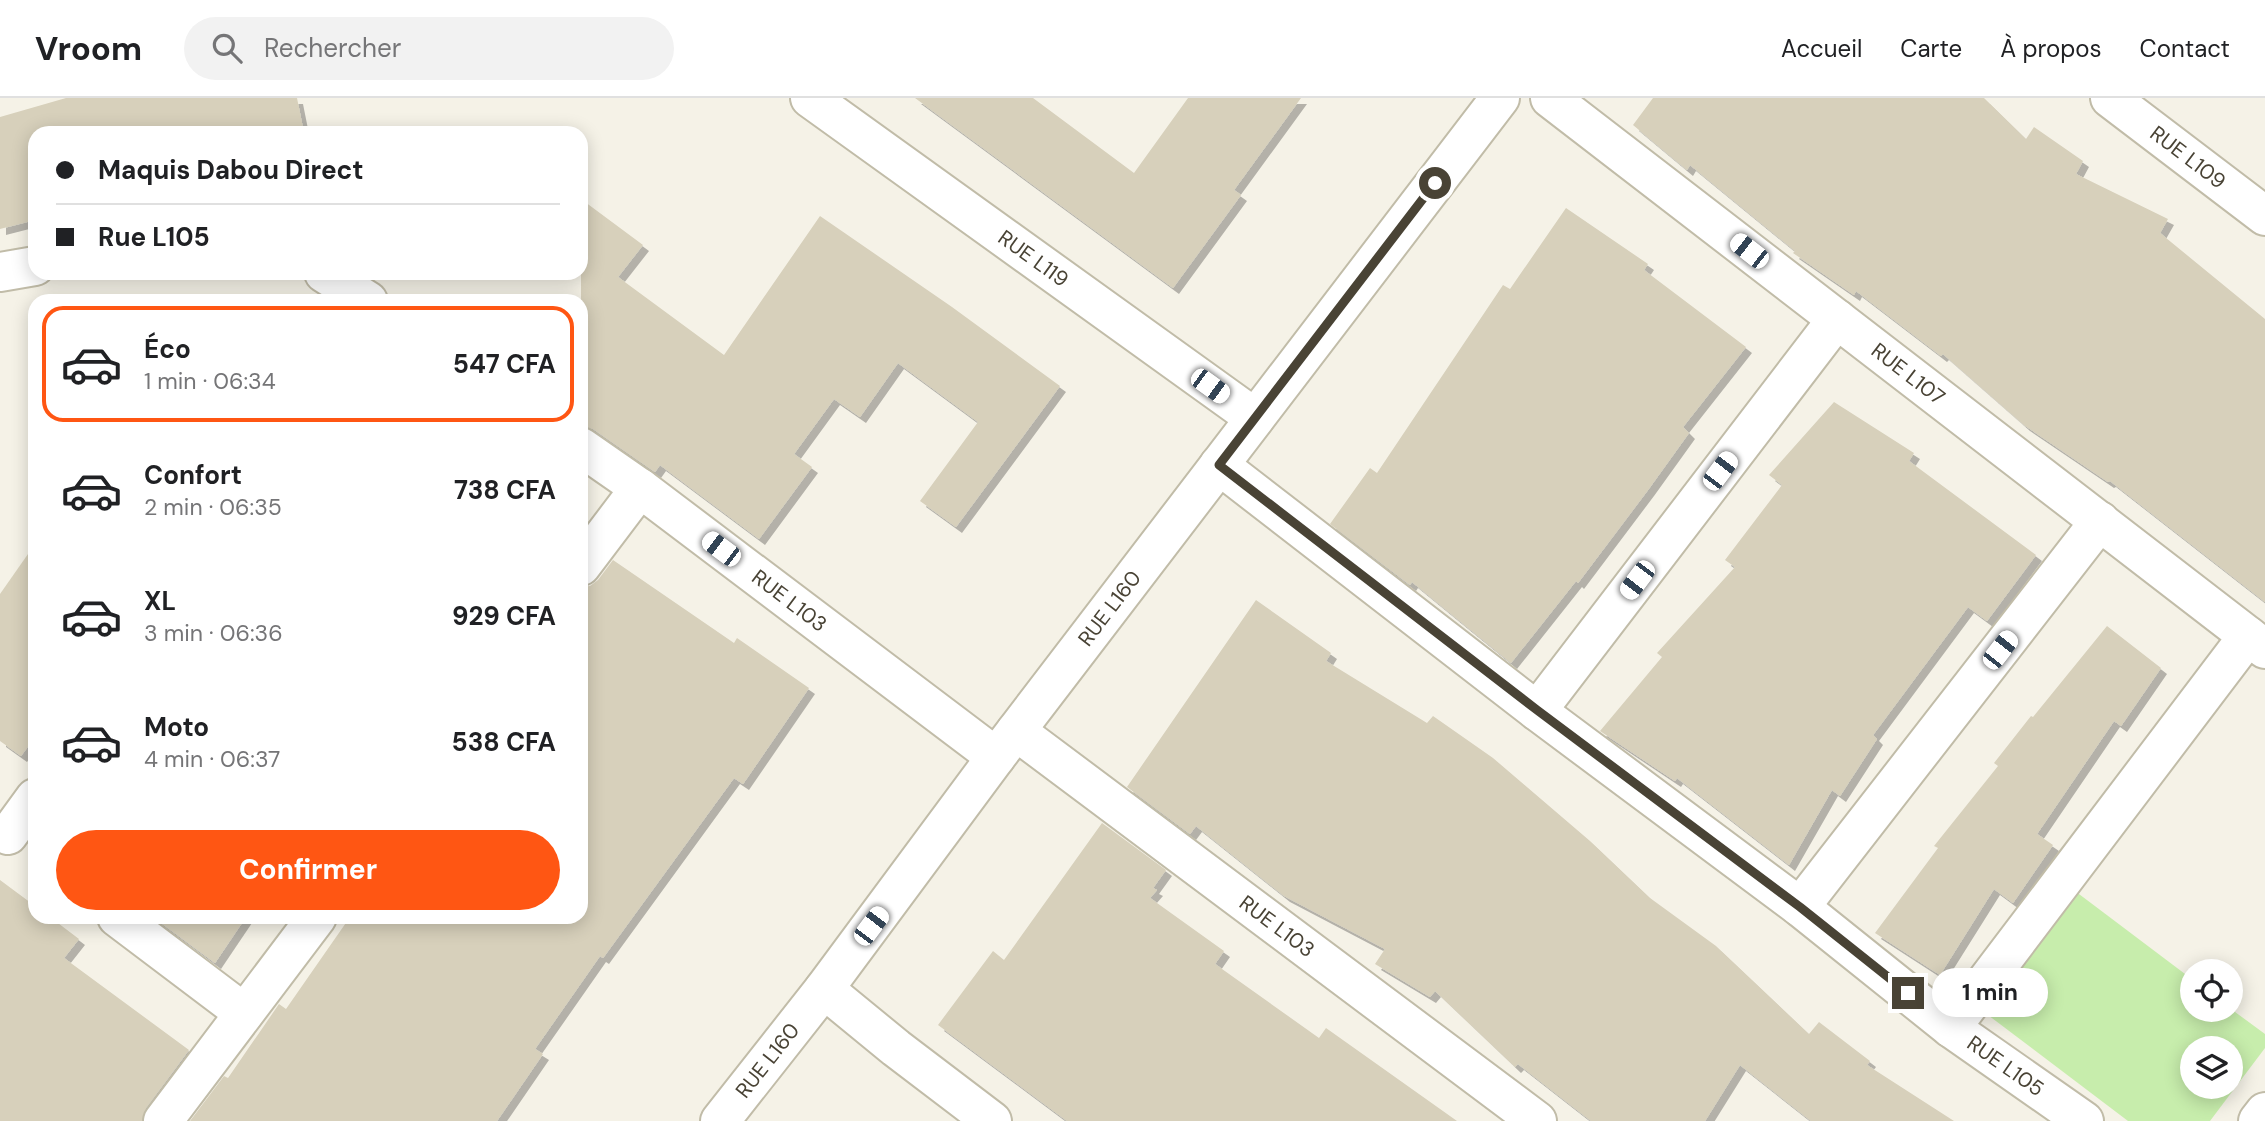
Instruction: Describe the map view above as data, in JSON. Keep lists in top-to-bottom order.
{
  "streets": {
    "street": [
      "RUE L109",
      "RUE L119",
      "RUE L107",
      "RUE L103",
      "RUE L160",
      "RUE L105"
    ]
  },
  "crossings": [
    ["RUE L119", "RUE L160"],
    ["RUE L103", "RUE L160"],
    ["RUE L160", "RUE L105"]
  ],
  "page": {
    "header": "Vroom",
    "search": "Rechercher",
    "nav": [
      "Accueil",
      "Carte",
      "À propos",
      "Contact"
    ],
    "banner": ["Maquis Dabou Direct", "Rue L105"],
    "list": [
      {
        "name": "Éco",
        "note": "1 min · 06:34",
        "value": "547 CFA"
      },
      {
        "name": "Confort",
        "note": "2 min · 06:35",
        "value": "738 CFA"
      },
      {
        "name": "XL",
        "note": "3 min · 06:36",
        "value": "929 CFA"
      },
      {
        "name": "Moto",
        "note": "4 min · 06:37",
        "value": "538 CFA"
      }
    ],
    "buttons": "Confirmer",
    "bubble": "1 min"
  }
}
